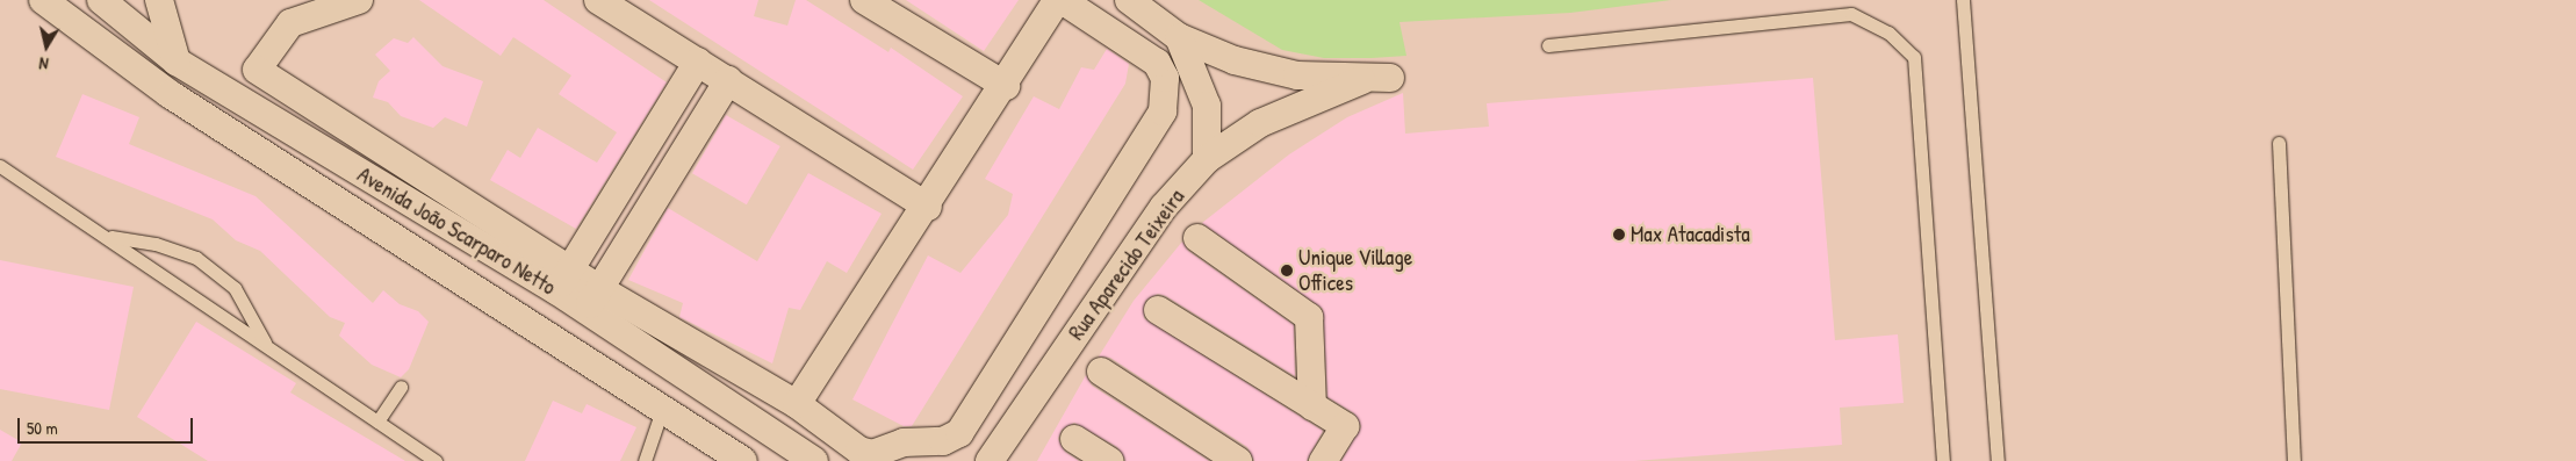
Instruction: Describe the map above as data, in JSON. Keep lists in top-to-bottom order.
{
  "streets": {
    "street": ["Avenida João Scarparo Netto", "Rua Aparecido Teixeira"]
  },
  "places": ["Max Atacadista", "Unique Village Offices"],
  "scale_bar": "50 m",
  "north": "bottom"
}
